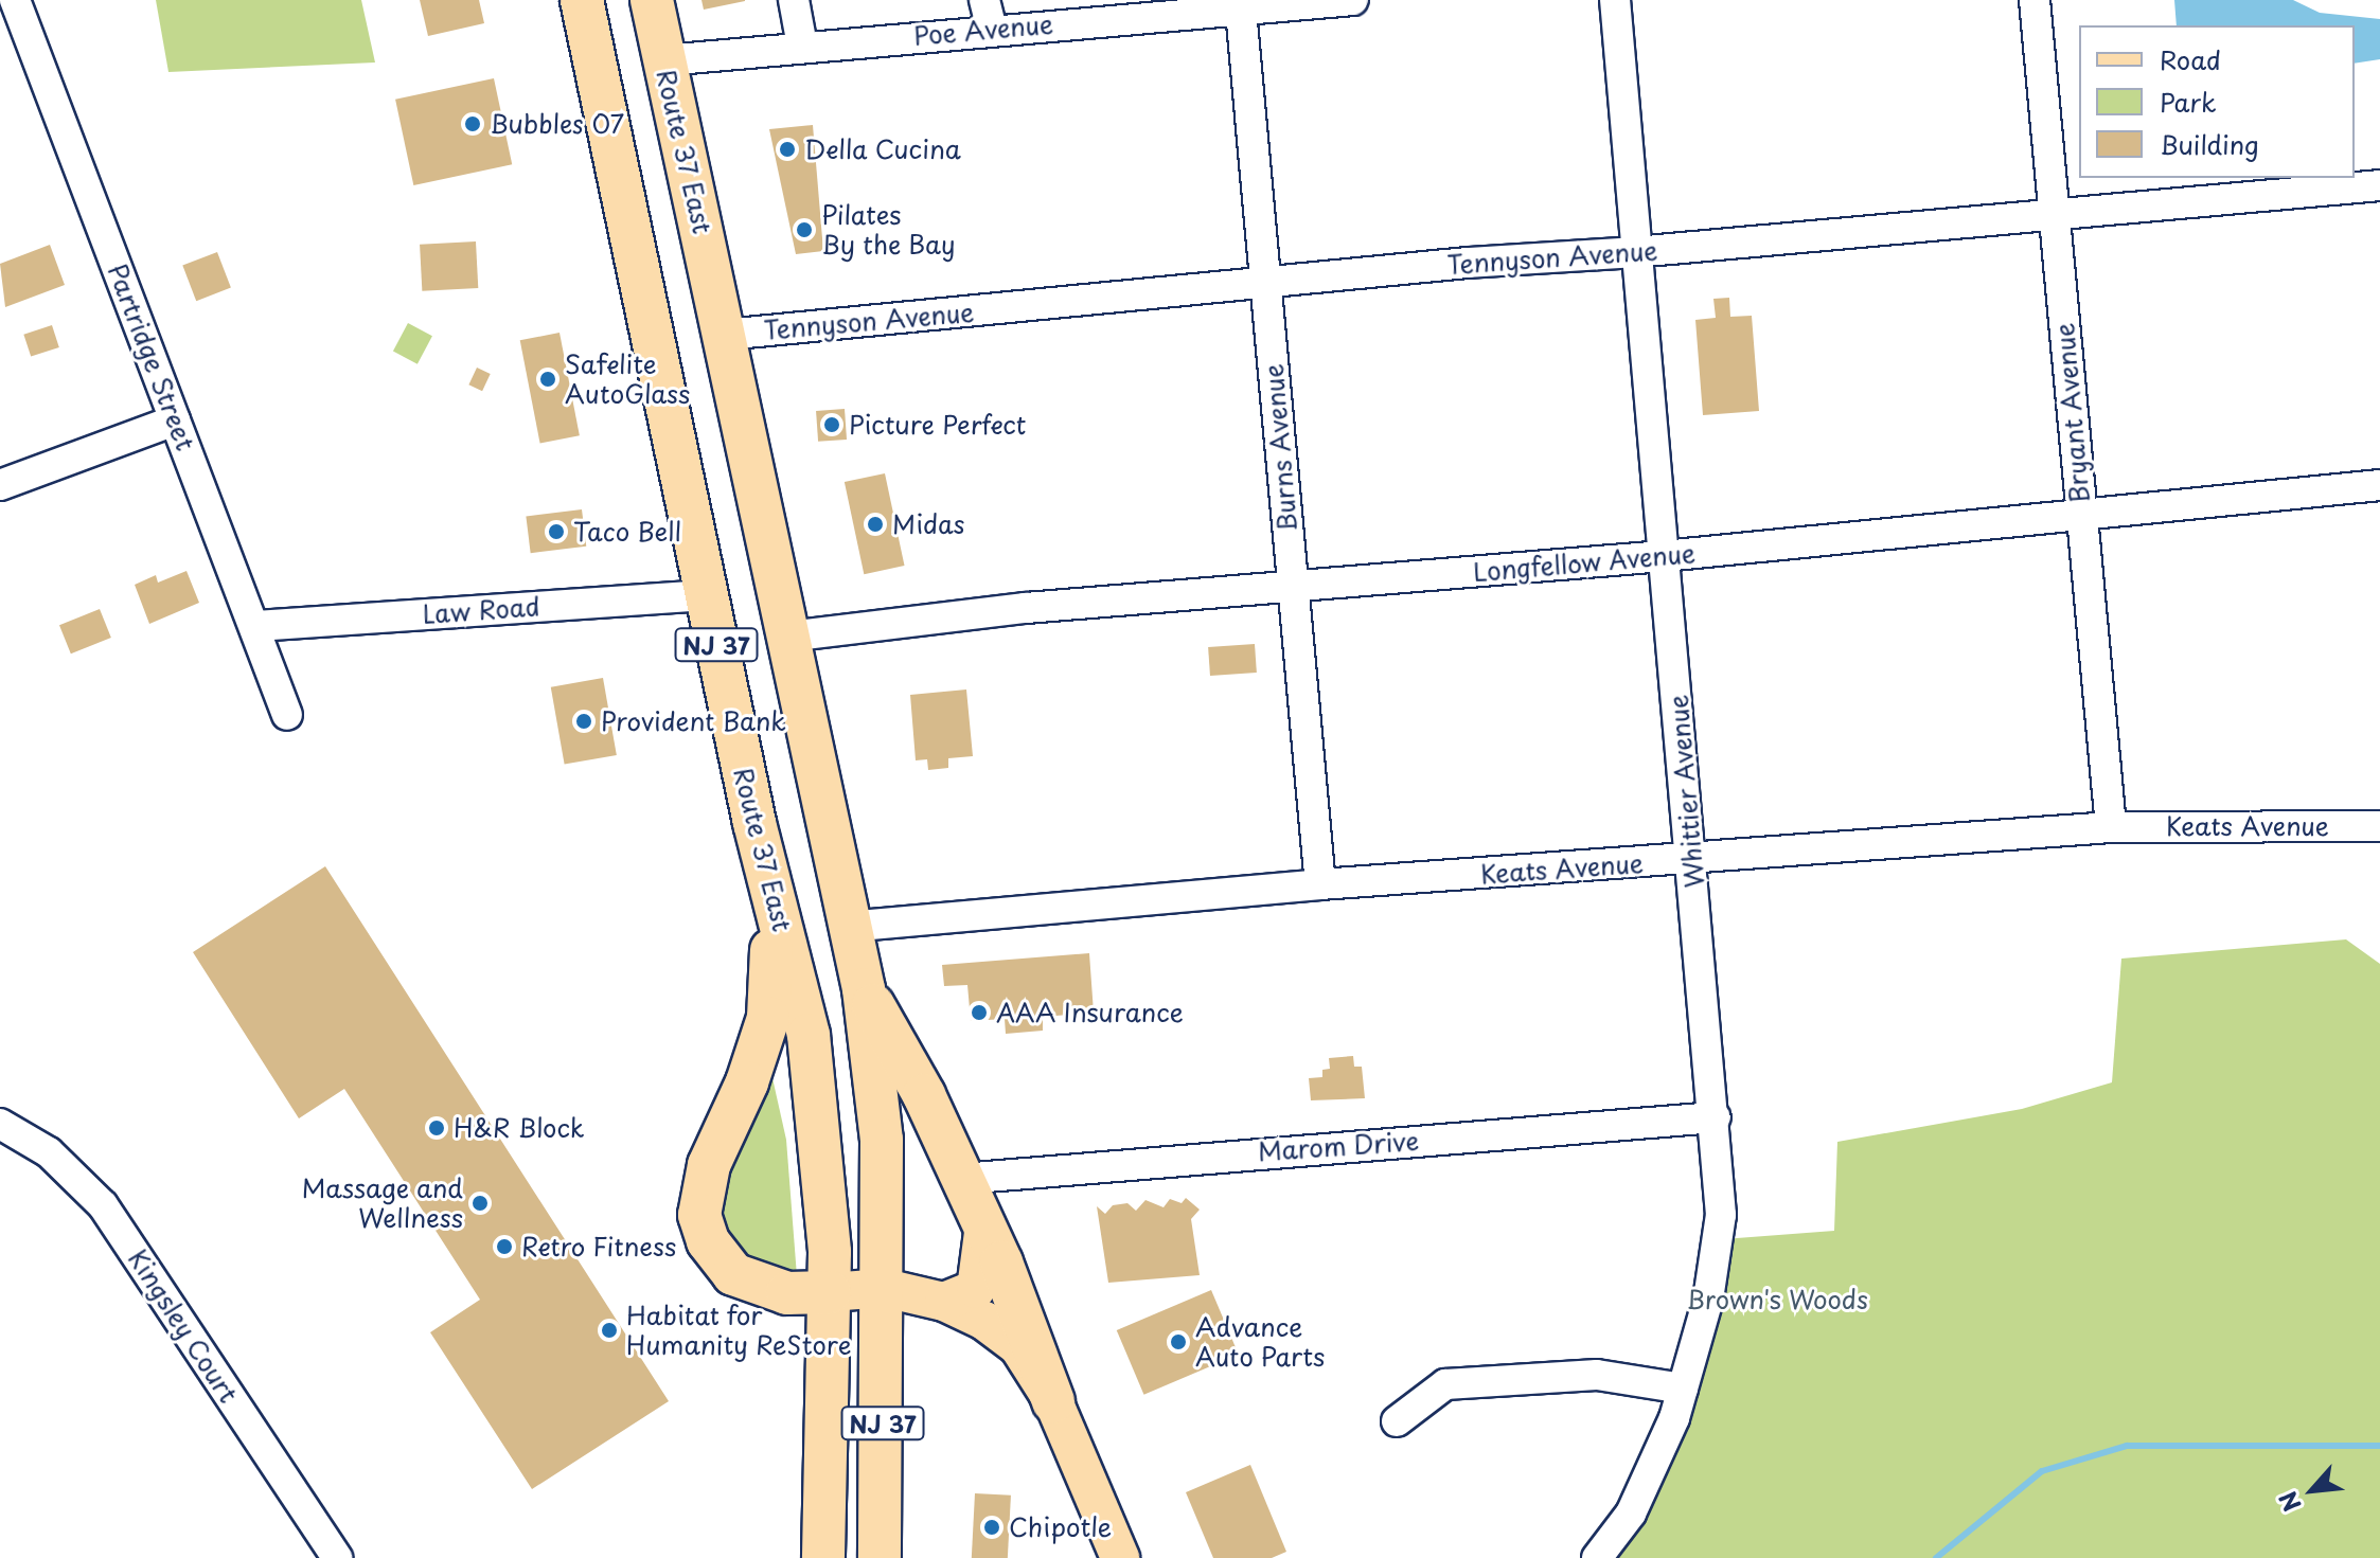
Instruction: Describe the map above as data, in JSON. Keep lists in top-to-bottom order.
{
  "streets": {
    "highway": ["Route 37 East", "NJ 37"],
    "street": [
      "Poe Avenue",
      "Tennyson Avenue",
      "Partridge Street",
      "Bryant Avenue",
      "Burns Avenue",
      "Longfellow Avenue",
      "Law Road",
      "Whittier Avenue",
      "Keats Avenue",
      "Marom Drive",
      "Kingsley Court"
    ]
  },
  "crossings": [
    ["Poe Avenue", "Route 37 East"],
    ["Poe Avenue", "Burns Avenue"],
    ["Route 37 East", "Tennyson Avenue"],
    ["Route 37 East", "Longfellow Avenue"],
    ["Route 37 East", "Law Road"],
    ["Route 37 East", "Keats Avenue"],
    ["Tennyson Avenue", "Bryant Avenue"],
    ["Tennyson Avenue", "Burns Avenue"],
    ["Tennyson Avenue", "Whittier Avenue"],
    ["Partridge Street", "Law Road"],
    ["Bryant Avenue", "Longfellow Avenue"],
    ["Bryant Avenue", "Keats Avenue"],
    ["Burns Avenue", "Longfellow Avenue"],
    ["Burns Avenue", "Keats Avenue"],
    ["Longfellow Avenue", "Whittier Avenue"],
    ["Whittier Avenue", "Keats Avenue"],
    ["Whittier Avenue", "Marom Drive"]
  ],
  "parks": ["Brown's Woods"],
  "places": [
    "Bubbles 07",
    "Della Cucina",
    "Pilates By the Bay",
    "Safelite AutoGlass",
    "Picture Perfect",
    "Midas",
    "Taco Bell",
    "Provident Bank",
    "AAA Insurance",
    "H&R Block",
    "Massage and Wellness",
    "Retro Fitness",
    "Habitat for Humanity ReStore",
    "Advance Auto Parts",
    "Chipotle"
  ],
  "legend": ["Road", "Park", "Building"],
  "north": "bottom left"
}
